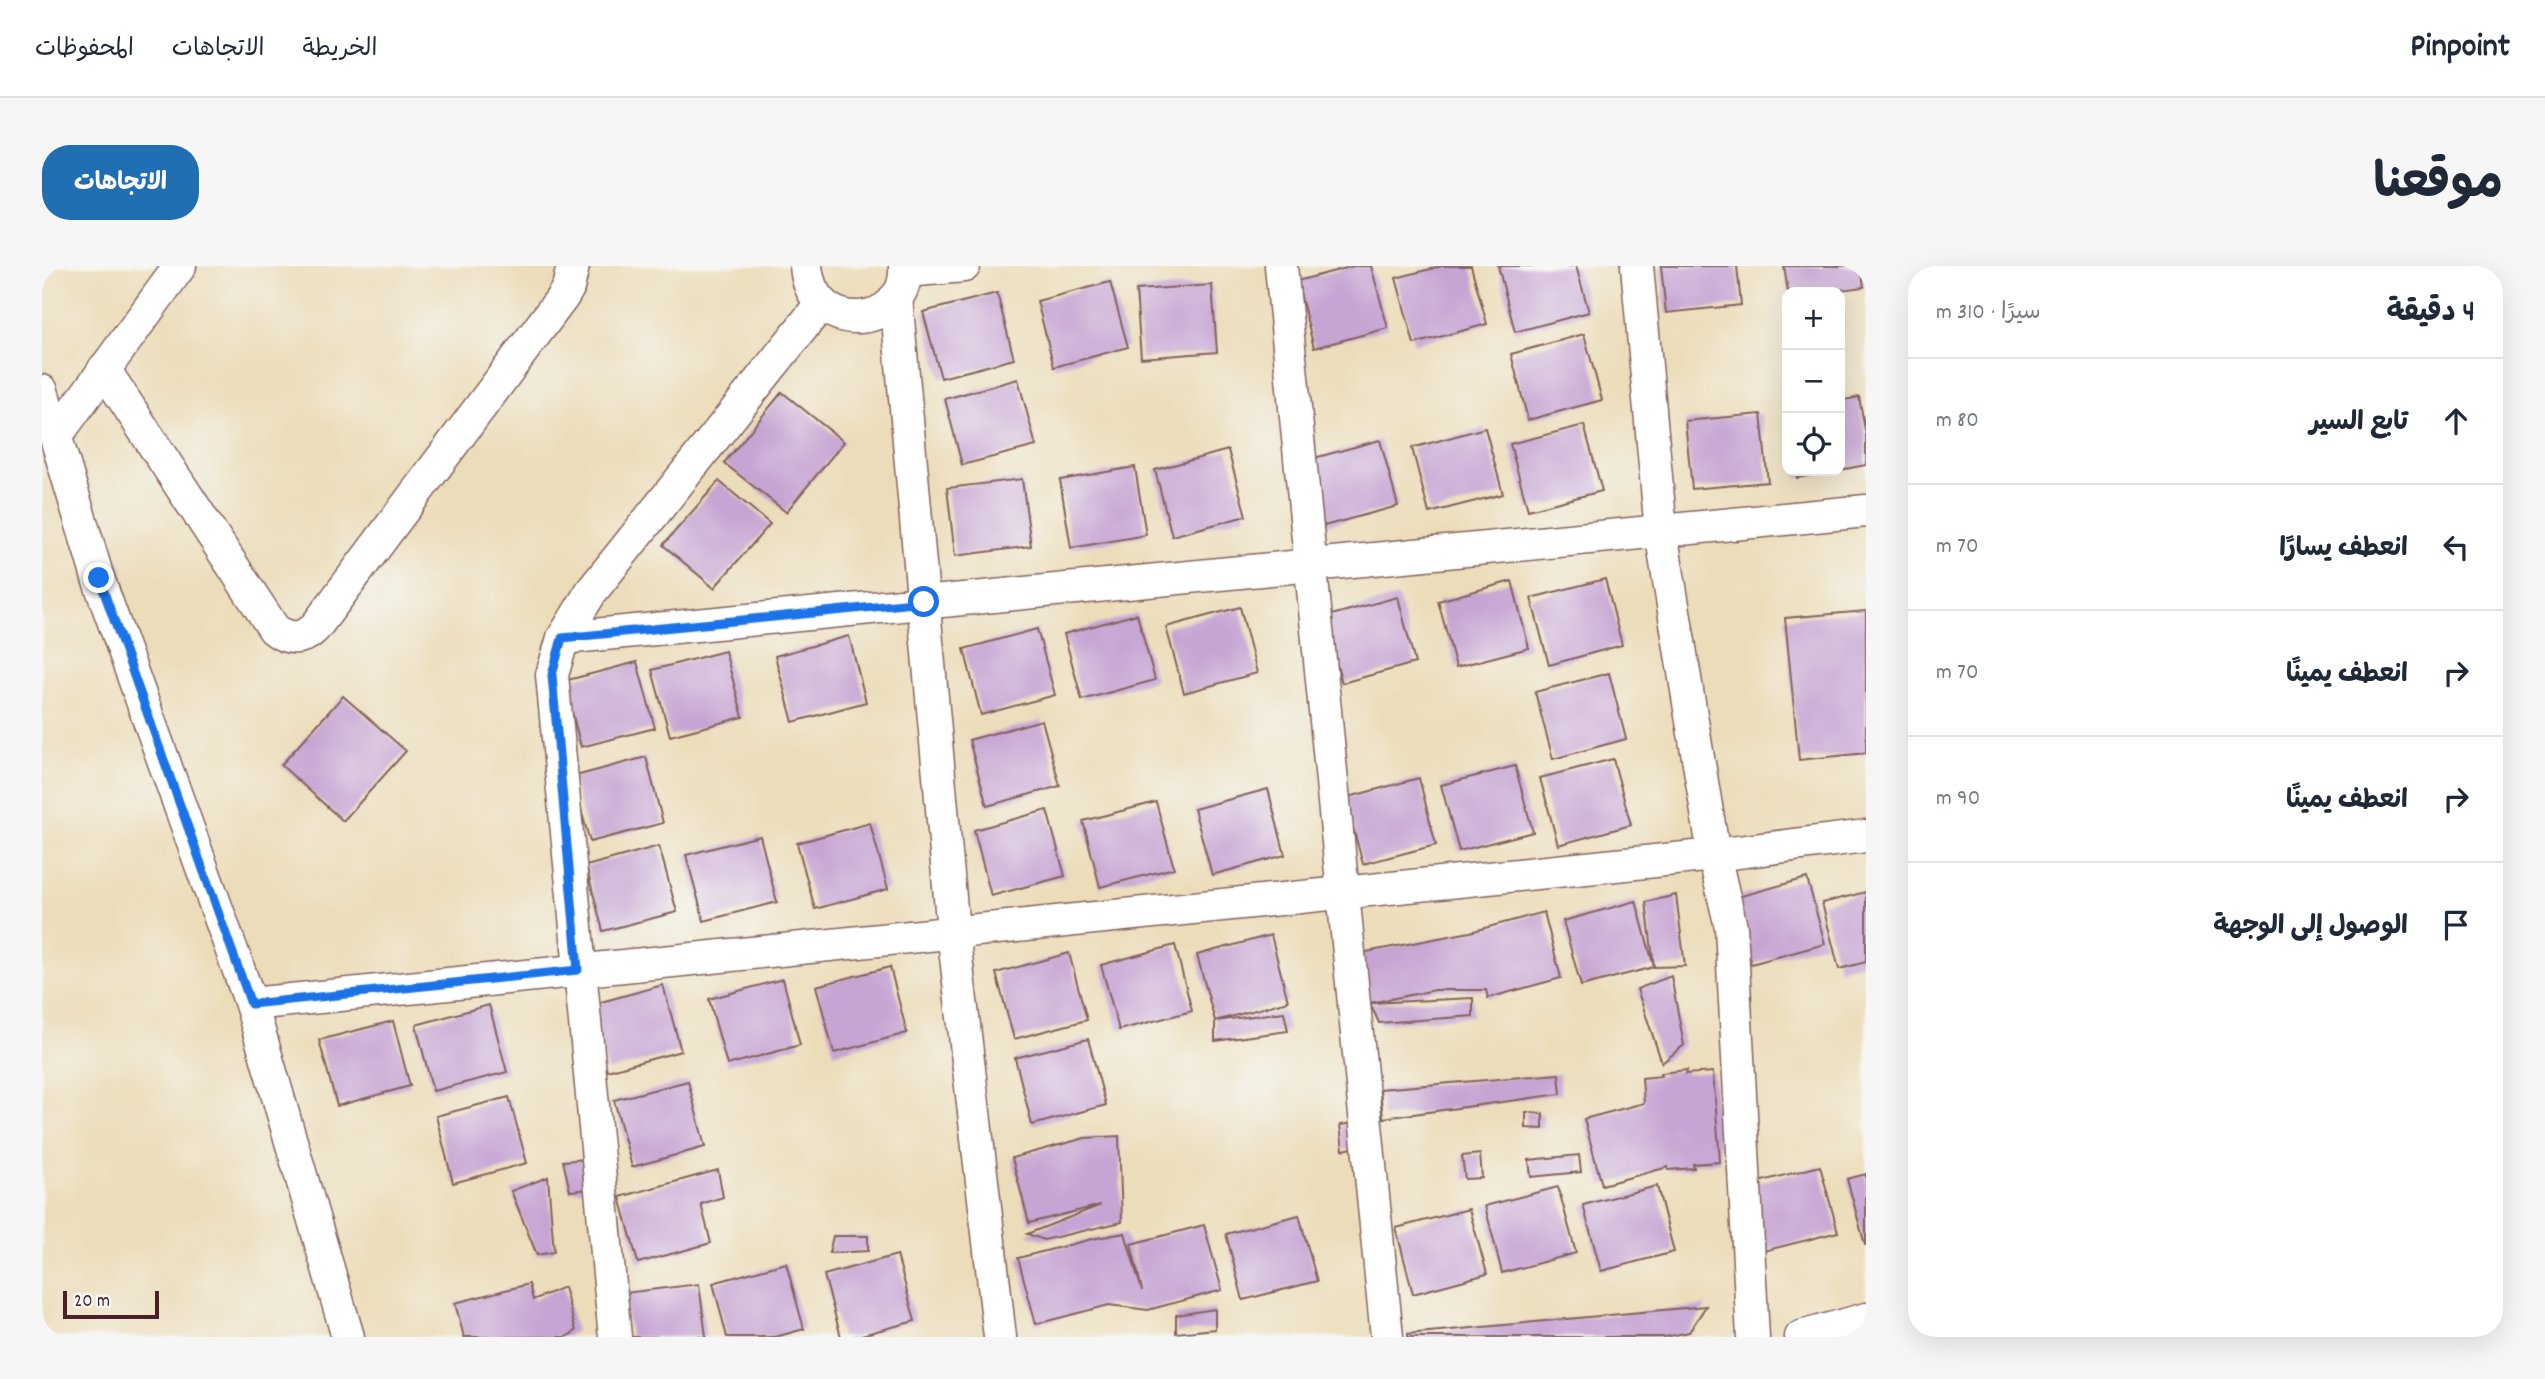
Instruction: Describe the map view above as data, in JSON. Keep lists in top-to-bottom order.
{
  "scale_bar": "20 m",
  "page": {
    "header": "Pinpoint",
    "nav": ["الخريطة", "الاتجاهات", "المحفوظات"],
    "title": "موقعنا",
    "buttons": "الاتجاهات",
    "heading": ["4 دقيقة", "سيرًا · 310 m"],
    "map_buttons": ["+", "−"],
    "list": [
      ["تابع السير", "80 m"],
      ["انعطف يسارًا", "70 m"],
      ["انعطف يمينًا", "70 m"],
      ["انعطف يمينًا", "90 m"],
      "الوصول إلى الوجهة"
    ],
    "scale": "20 m"
  }
}
